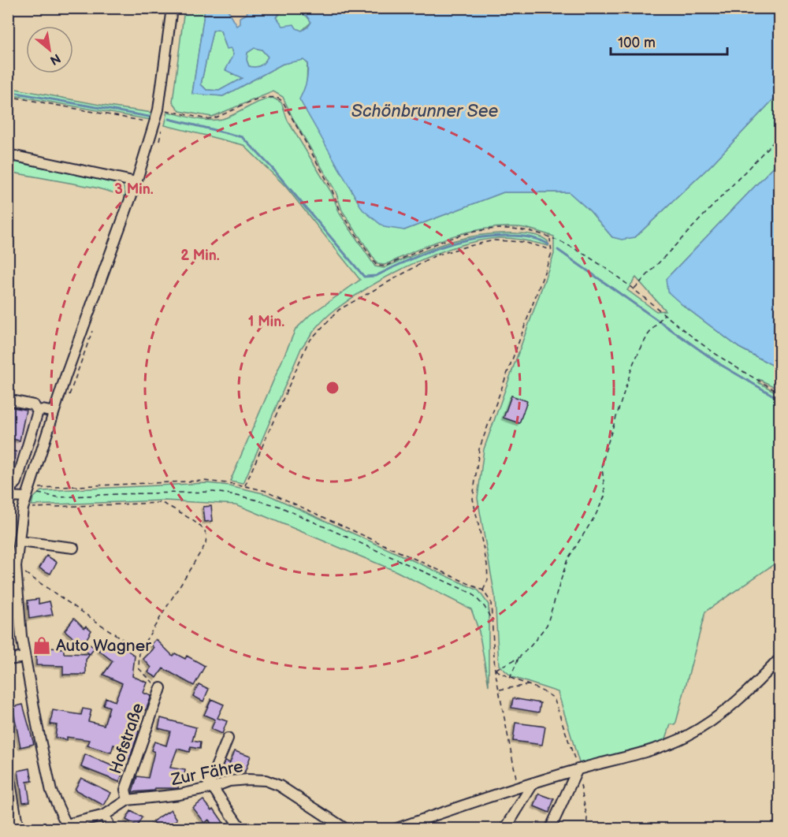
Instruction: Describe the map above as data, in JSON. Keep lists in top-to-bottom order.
{
  "streets": {
    "street": ["Hofstraße", "Zur Fähre"]
  },
  "crossings": [
    ["Hofstraße", "Zur Fähre"]
  ],
  "water": ["Schönbrunner See"],
  "places": {
    "shop": ["Auto Wagner"]
  },
  "scale_bar": "100 m",
  "north": "bottom right",
  "rings": ["3 Min.", "2 Min.", "1 Min."]
}
